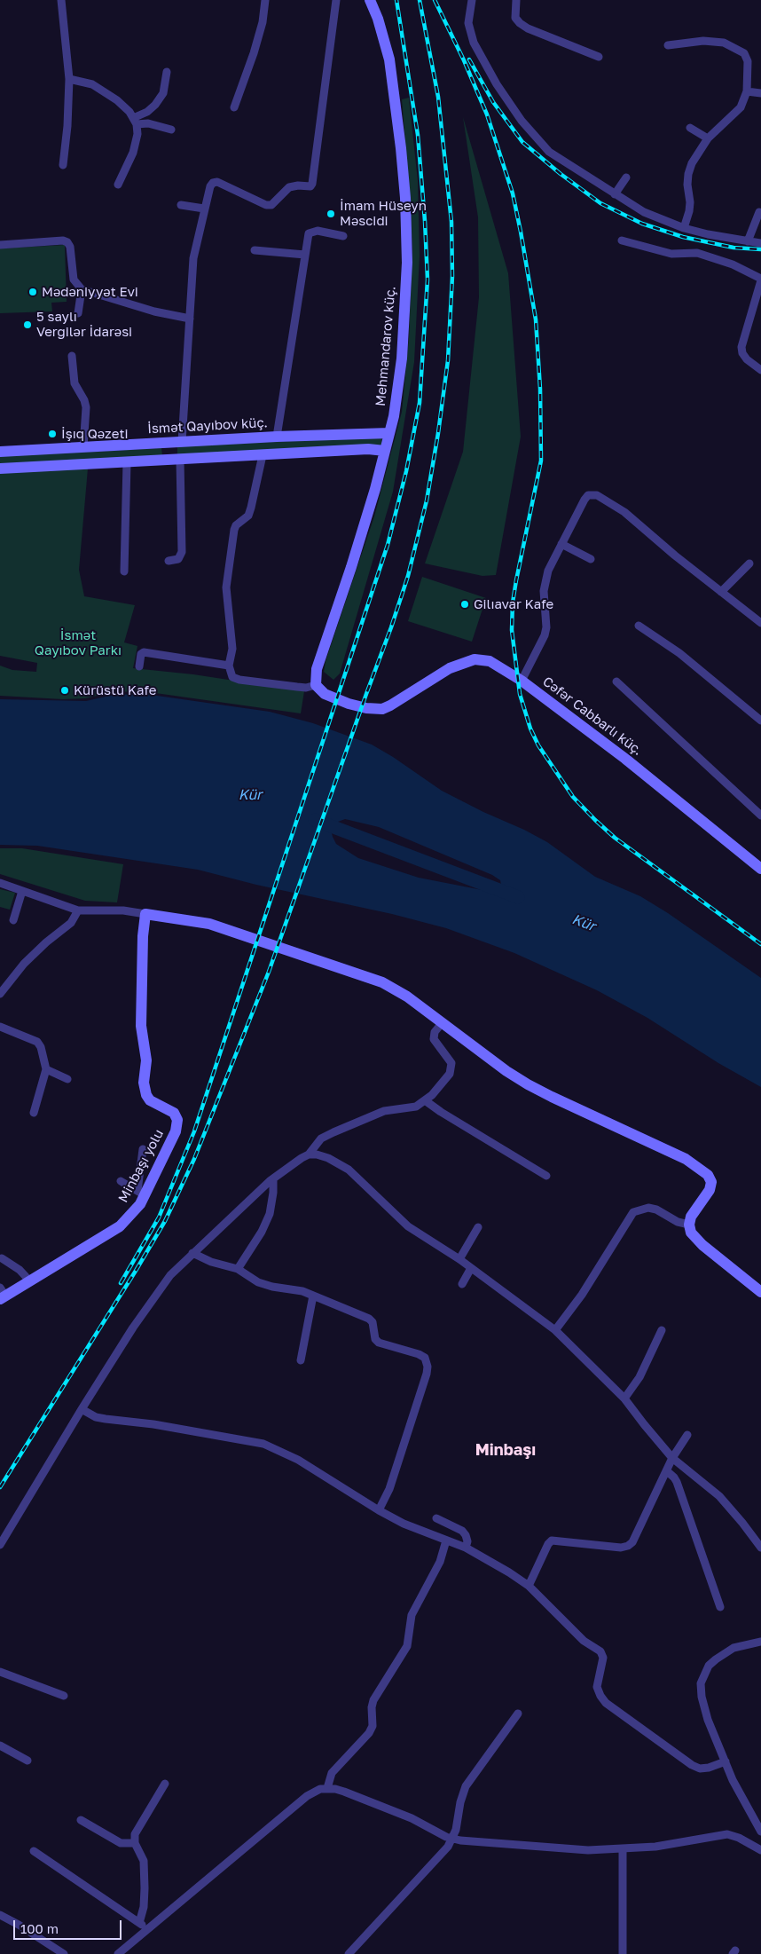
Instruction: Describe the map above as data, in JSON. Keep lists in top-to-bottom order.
{
  "streets": {
    "street": [
      "Mehmandarov küç.",
      "İsmət Qayıbov küç.",
      "Cəfər Cabbarlı küç.",
      "Minbaşı yolu"
    ]
  },
  "crossings": [
    ["Mehmandarov küç.", "İsmət Qayıbov küç."],
    ["Mehmandarov küç.", "Cəfər Cabbarlı küç."]
  ],
  "districts": ["Minbaşı"],
  "water": ["Kür"],
  "parks": ["İsmət Qayıbov Parkı"],
  "places": [
    "İmam Hüseyn Məscidi",
    "Mədəniyyət Evi",
    "5 saylı Vergilər İdarəsi",
    "İşıq Qəzeti",
    "Gilıavar Kafe",
    "Kürüstü Kafe"
  ],
  "scale_bar": "100 m"
}
